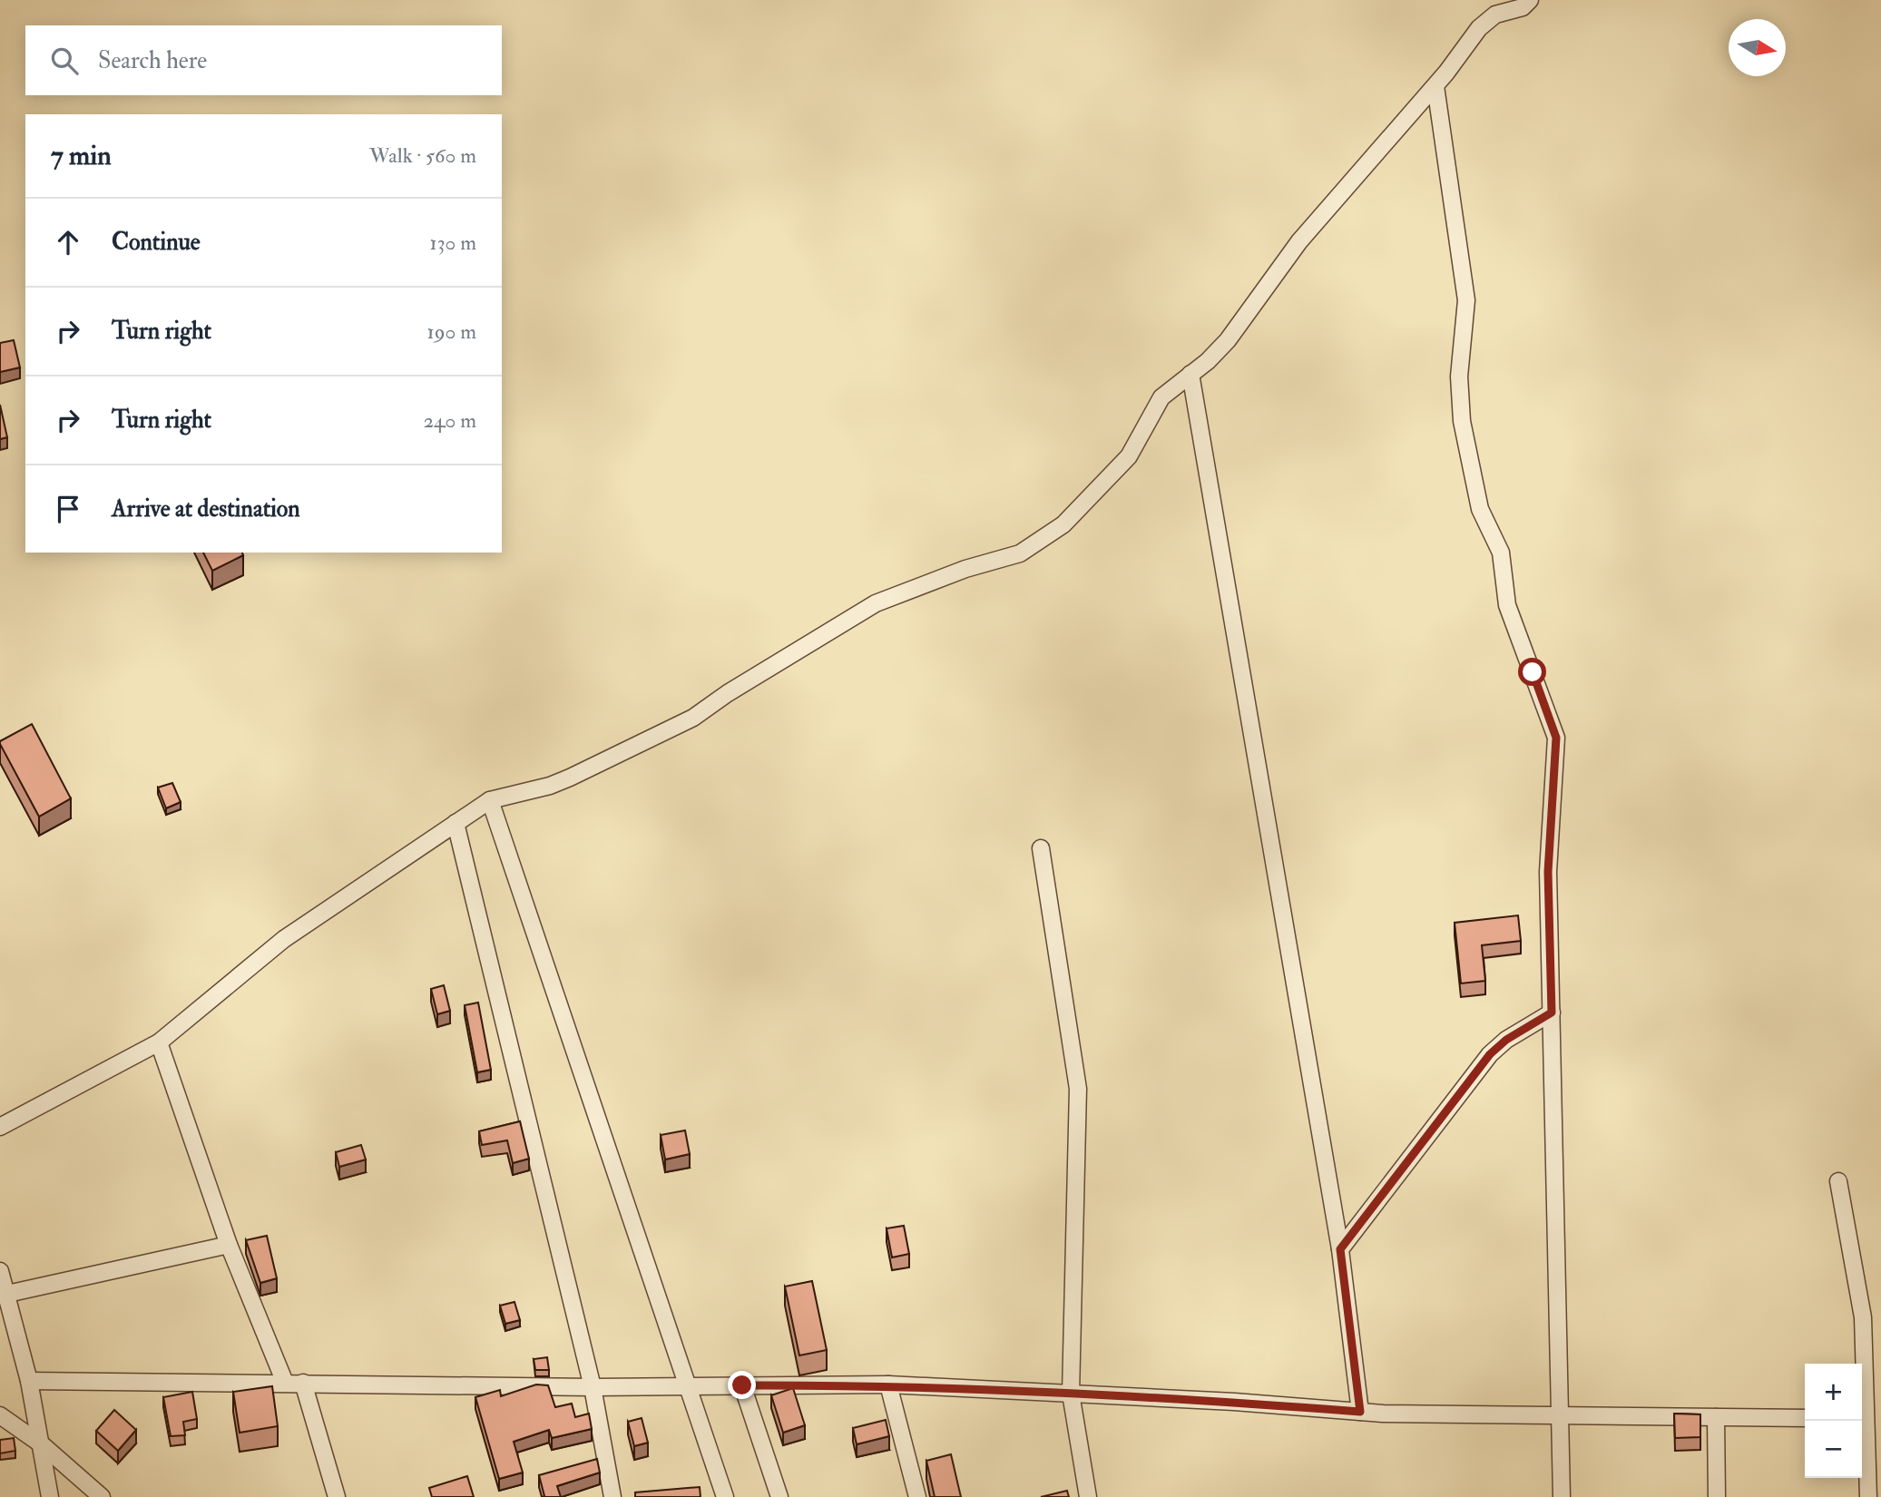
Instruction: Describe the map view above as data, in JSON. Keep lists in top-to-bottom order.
{
  "north": "right",
  "page": {
    "search": "Search here",
    "heading": ["7 min", "Walk · 560 m"],
    "list": [
      ["Continue", "130 m"],
      ["Turn right", "190 m"],
      ["Turn right", "240 m"],
      "Arrive at destination"
    ],
    "map_buttons": ["+", "−"]
  }
}
